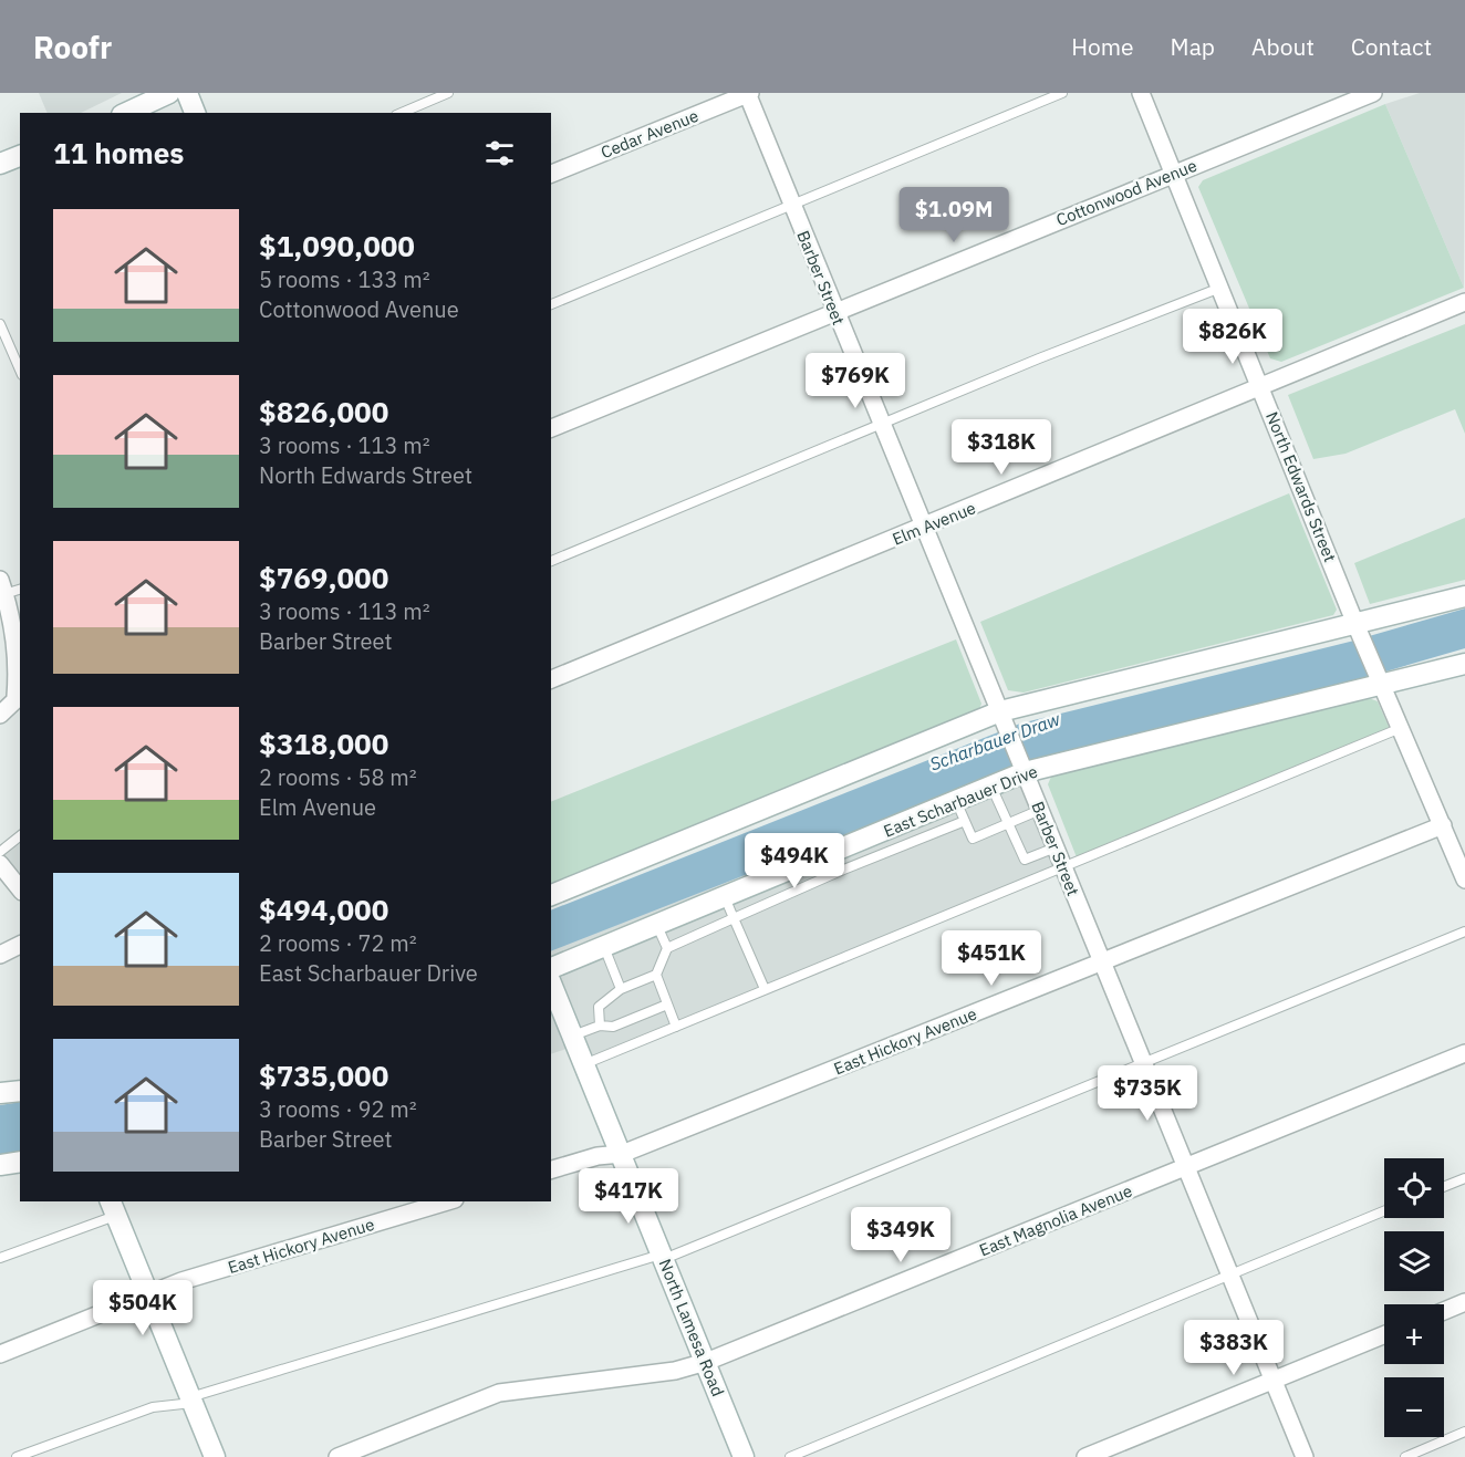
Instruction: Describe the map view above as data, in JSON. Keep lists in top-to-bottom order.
{
  "streets": {
    "main road": ["East Scharbauer Drive", "North Lamesa Road"],
    "street": [
      "Cedar Avenue",
      "Cottonwood Avenue",
      "Barber Street",
      "North Edwards Street",
      "Elm Avenue",
      "East Hickory Avenue",
      "East Magnolia Avenue"
    ]
  },
  "crossings": [
    ["Cedar Avenue", "Barber Street"],
    ["Cottonwood Avenue", "Barber Street"],
    ["Cottonwood Avenue", "North Edwards Street"],
    ["Barber Street", "Elm Avenue"],
    ["Barber Street", "East Scharbauer Drive"],
    ["Barber Street", "East Hickory Avenue"],
    ["Barber Street", "East Magnolia Avenue"],
    ["North Edwards Street", "Elm Avenue"],
    ["North Edwards Street", "East Scharbauer Drive"],
    ["North Edwards Street", "East Hickory Avenue"],
    ["East Hickory Avenue", "North Lamesa Road"],
    ["East Magnolia Avenue", "North Lamesa Road"]
  ],
  "water": ["Scharbauer Draw"],
  "page": {
    "header": "Roofr",
    "nav": [
      "Home",
      "Map",
      "About",
      "Contact"
    ],
    "heading": "11 homes",
    "price": [
      "$1.09M",
      "$826K",
      "$769K",
      "$318K",
      "$494K",
      "$451K",
      "$735K",
      "$417K",
      "$349K",
      "$504K",
      "$383K"
    ],
    "list": [
      {
        "name": "$1,090,000",
        "note": "5 rooms · 133 m² · Cottonwood Avenue"
      },
      {
        "name": "$826,000",
        "note": "3 rooms · 113 m² · North Edwards Street"
      },
      {
        "name": "$769,000",
        "note": "3 rooms · 113 m² · Barber Street"
      },
      {
        "name": "$318,000",
        "note": "2 rooms · 58 m² · Elm Avenue"
      },
      {
        "name": "$494,000",
        "note": "2 rooms · 72 m² · East Scharbauer Drive"
      },
      {
        "name": "$735,000",
        "note": "3 rooms · 92 m² · Barber Street"
      }
    ],
    "map_buttons": ["+", "−"]
  }
}
